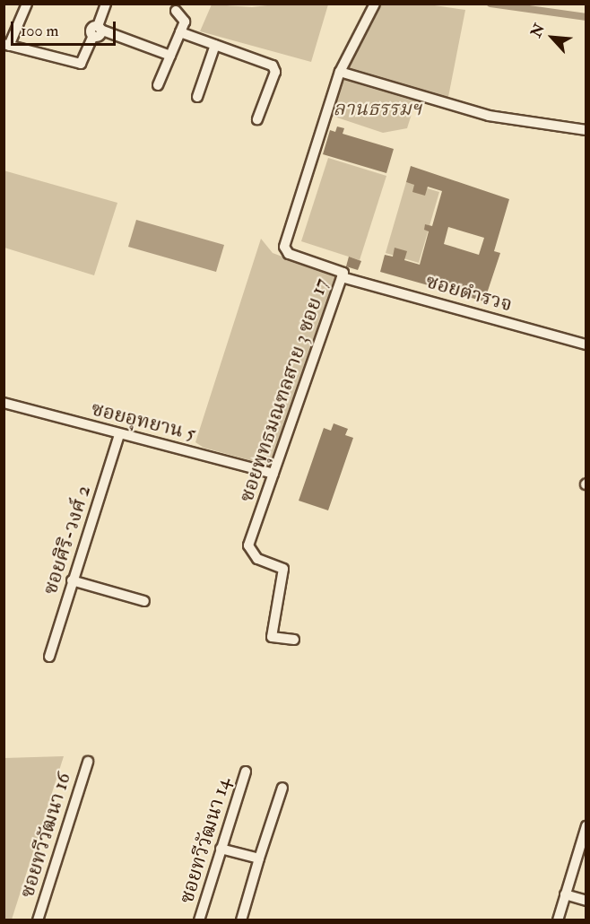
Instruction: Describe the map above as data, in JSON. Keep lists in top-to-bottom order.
{
  "streets": {
    "street": [
      "ซอยตำรวจ",
      "ซอยพุทธมณฑลสาย 3 ซอย 17",
      "ซอยอุทยาน 5",
      "ซอยศิริ-วงศ์ 2",
      "ซอยทวีวัฒนา 16",
      "ซอยทวีวัฒนา 14"
    ]
  },
  "crossings": [
    ["ซอยตำรวจ", "ซอยพุทธมณฑลสาย 3 ซอย 17"],
    ["ซอยพุทธมณฑลสาย 3 ซอย 17", "ซอยอุทยาน 5"],
    ["ซอยอุทยาน 5", "ซอยศิริ-วงศ์ 2"]
  ],
  "parks": ["ลานธรรมฯ"],
  "scale_bar": "100 m",
  "north": "top left"
}
